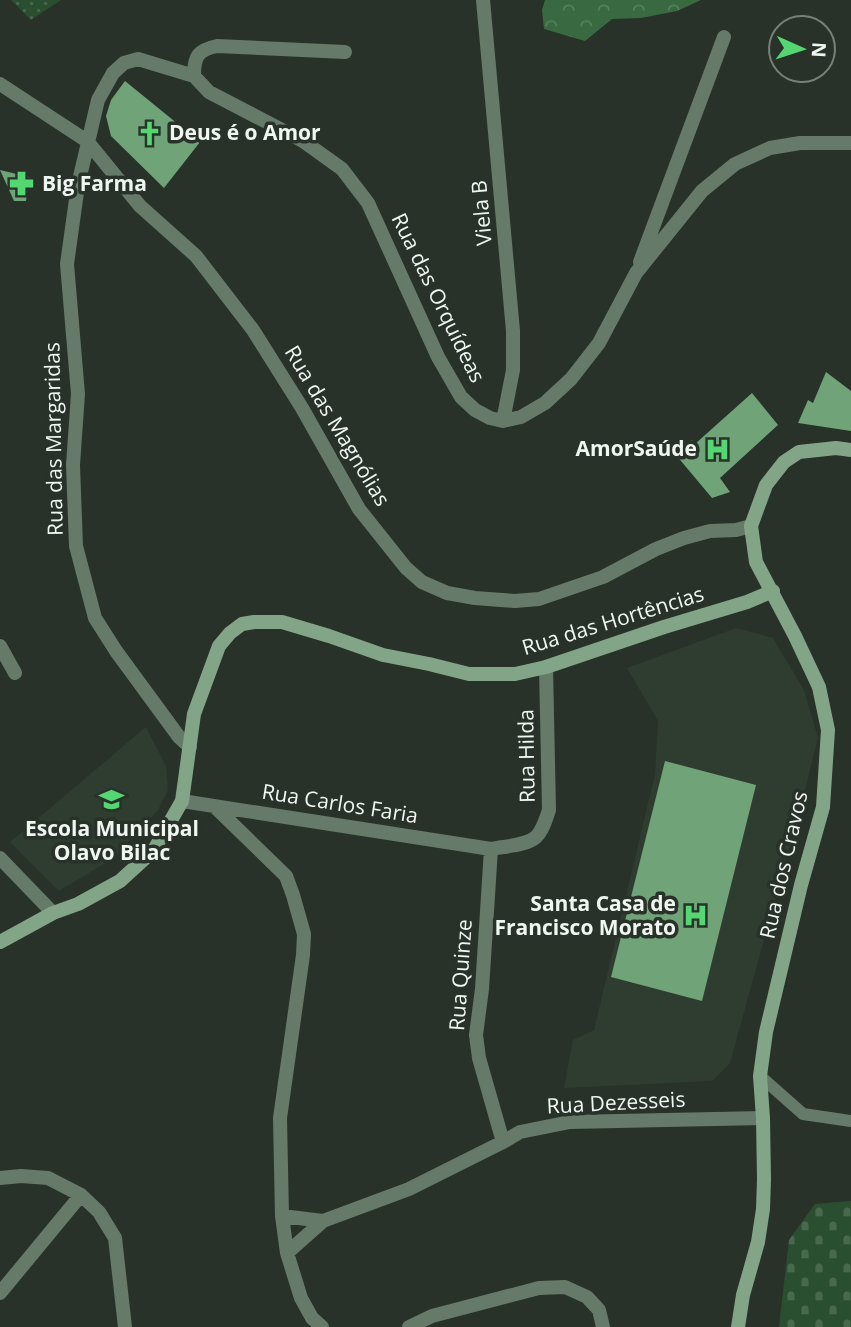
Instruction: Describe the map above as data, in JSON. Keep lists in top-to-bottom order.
{
  "streets": {
    "main road": ["Rua das Hortências", "Rua dos Cravos"],
    "street": [
      "Viela B",
      "Rua das Orquídeas",
      "Rua das Magnólias",
      "Rua das Margaridas",
      "Rua Hilda",
      "Rua Carlos Faria",
      "Rua Quinze",
      "Rua Dezesseis"
    ]
  },
  "crossings": [
    ["Viela B", "Rua das Orquídeas"],
    ["Rua das Orquídeas", "Rua das Magnólias"],
    ["Rua das Orquídeas", "Rua das Margaridas"],
    ["Rua das Magnólias", "Rua das Margaridas"],
    ["Rua das Magnólias", "Rua dos Cravos"],
    ["Rua das Margaridas", "Rua das Hortências"],
    ["Rua das Hortências", "Rua Hilda"],
    ["Rua das Hortências", "Rua Carlos Faria"],
    ["Rua das Hortências", "Rua dos Cravos"],
    ["Rua Hilda", "Rua Carlos Faria"],
    ["Rua Hilda", "Rua Quinze"],
    ["Rua Carlos Faria", "Rua Quinze"],
    ["Rua dos Cravos", "Rua Dezesseis"],
    ["Rua Quinze", "Rua Dezesseis"]
  ],
  "places": {
    "church": ["Deus é o Amor"],
    "pharmacy": ["Big Farma"],
    "hospital": ["AmorSaúde", "Santa Casa de Francisco Morato"],
    "school or university": ["Escola Municipal Olavo Bilac"]
  },
  "north": "right"
}
